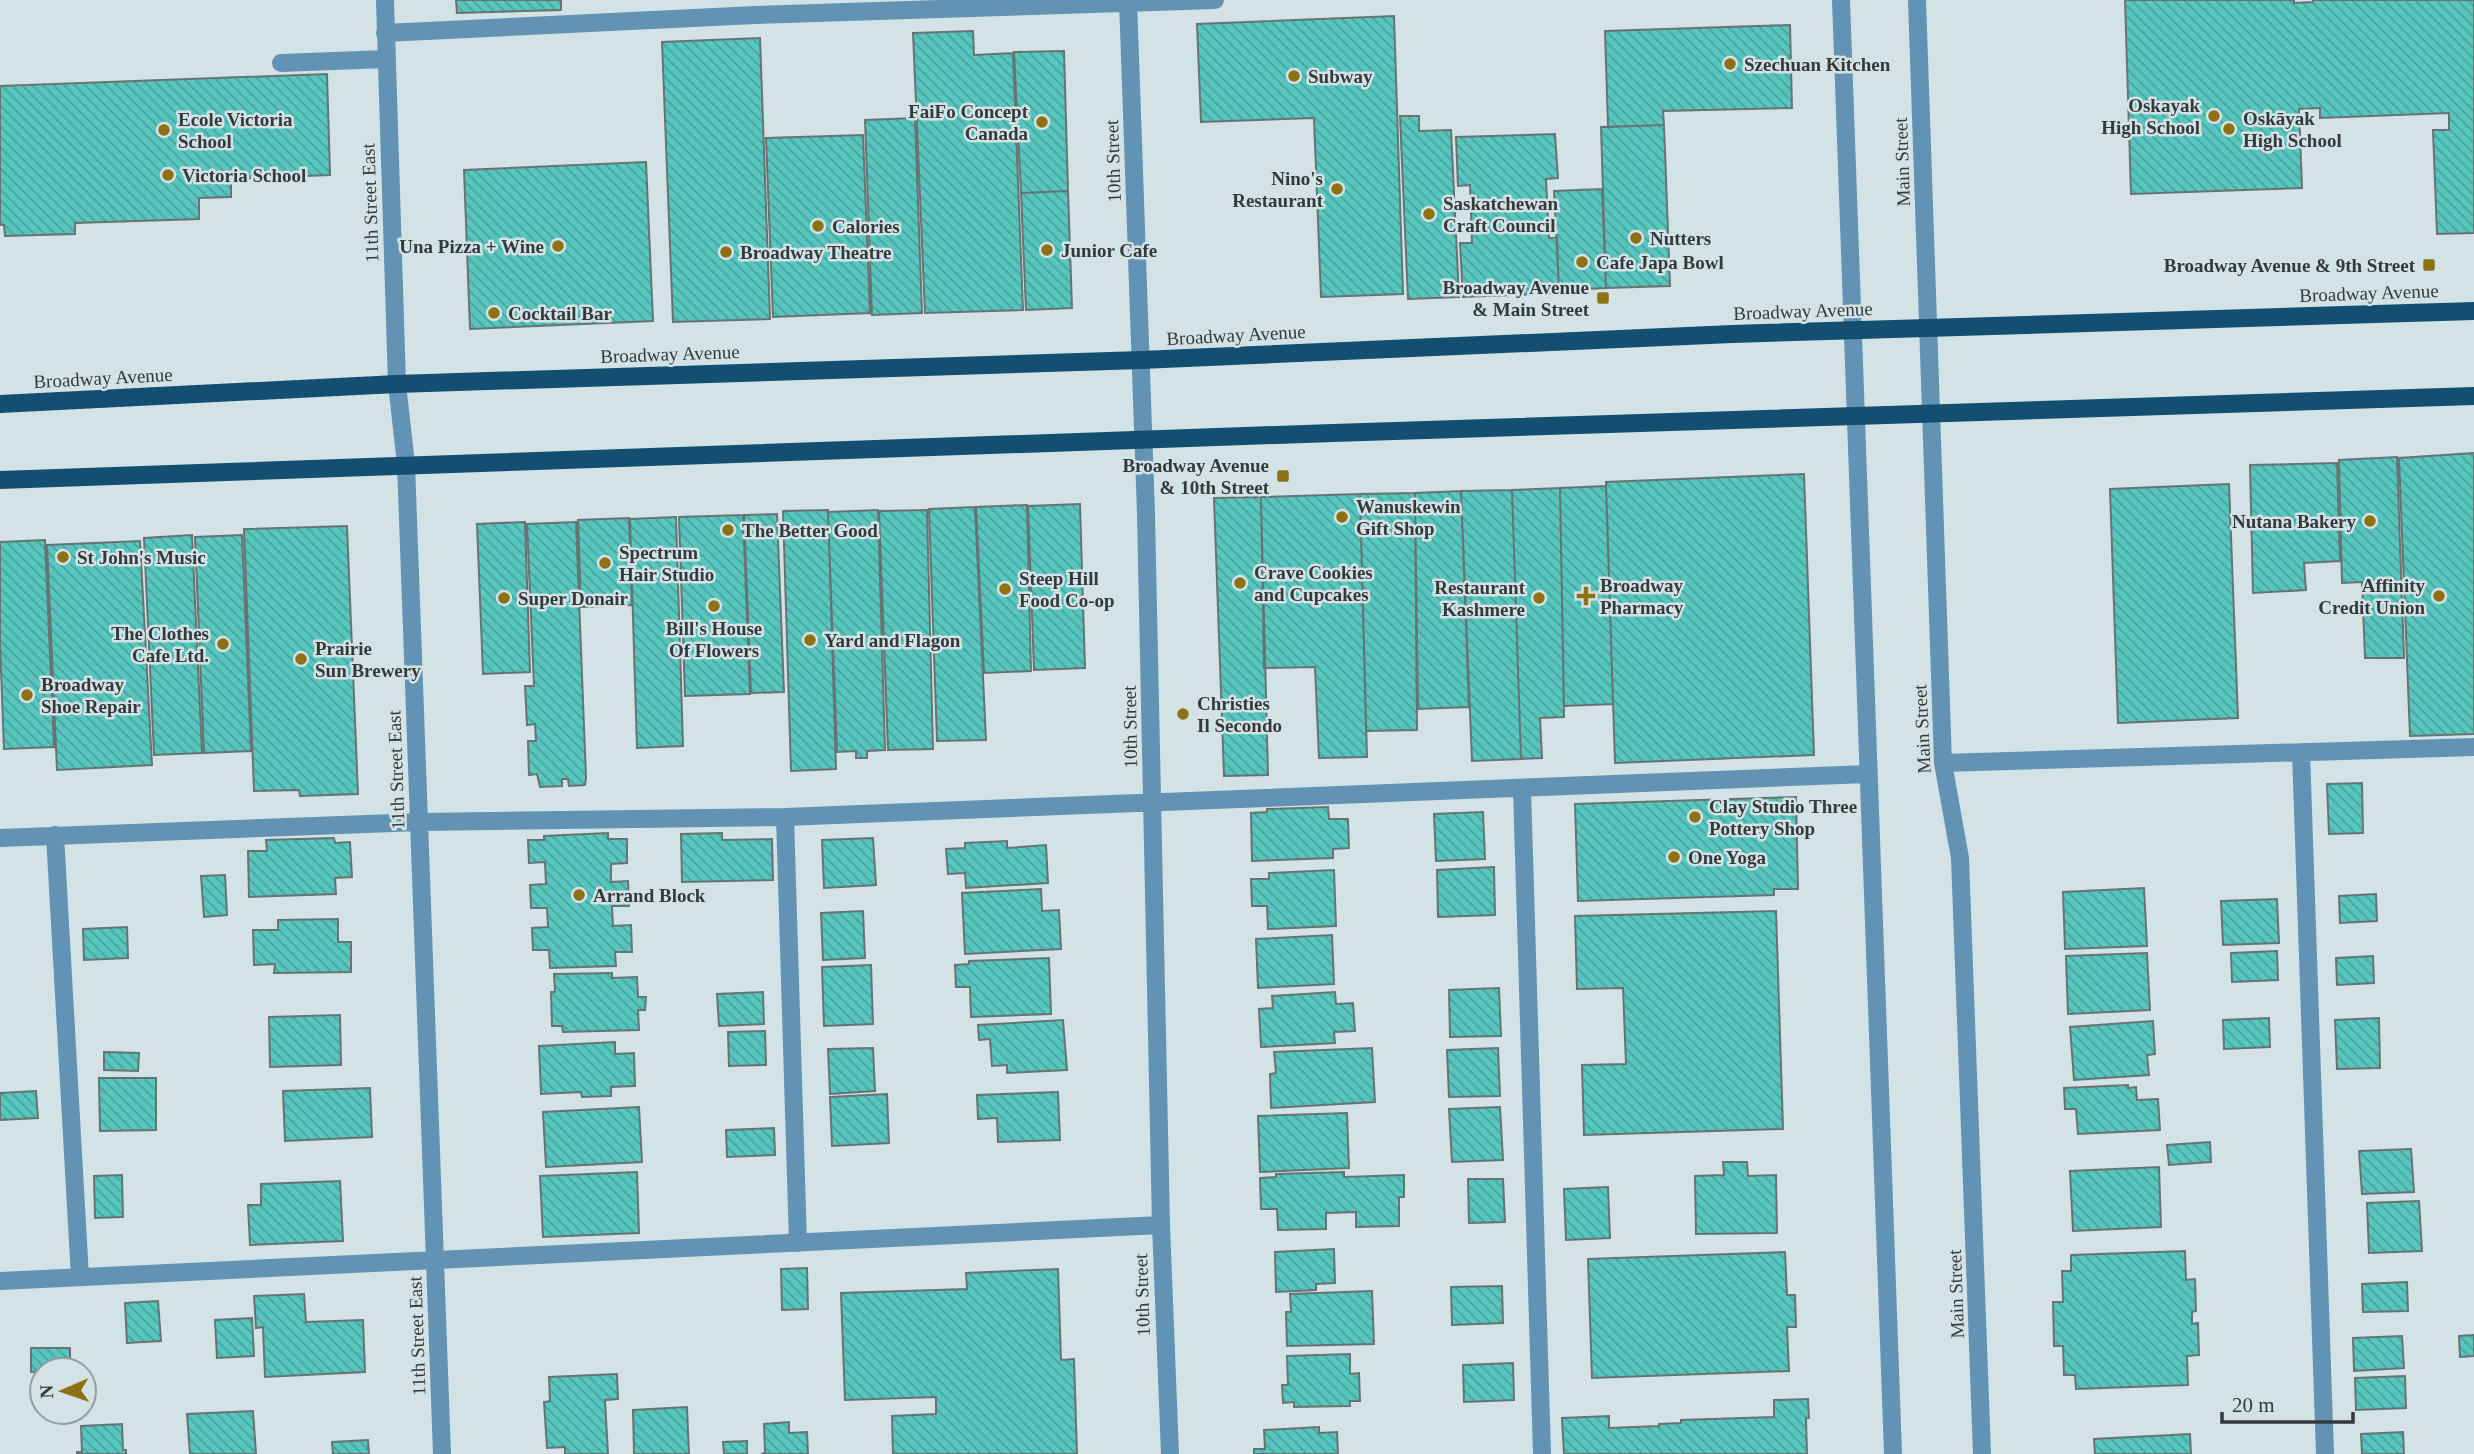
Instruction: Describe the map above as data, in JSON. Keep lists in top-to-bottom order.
{
  "streets": {
    "main road": ["Broadway Avenue"],
    "street": ["10th Street", "Main Street", "11th Street East"]
  },
  "crossings": [
    ["10th Street", "Broadway Avenue"],
    ["Main Street", "Broadway Avenue"],
    ["11th Street East", "Broadway Avenue"]
  ],
  "places": {
    "other": [
      "Szechuan Kitchen",
      "Subway",
      "Oskayak High School",
      "FaiFo Concept Canada",
      "Oskāyak High School",
      "Ecole Victoria School",
      "Victoria School",
      "Nino's Restaurant",
      "Saskatchewan Craft Council",
      "Calories",
      "Nutters",
      "Una Pizza + Wine",
      "Junior Cafe",
      "Broadway Theatre",
      "Cafe Japa Bowl",
      "Cocktail Bar",
      "Wanuskewin Gift Shop",
      "Nutana Bakery",
      "The Better Good",
      "St John's Music",
      "Spectrum Hair Studio",
      "Crave Cookies and Cupcakes",
      "Steep Hill Food Co-op",
      "Affinity Credit Union",
      "Super Donair",
      "Restaurant Kashmere",
      "Bill's House Of Flowers",
      "Yard and Flagon",
      "The Clothes Cafe Ltd.",
      "Prairie Sun Brewery",
      "Broadway Shoe Repair",
      "Christies Il Secondo",
      "Clay Studio Three Pottery Shop",
      "One Yoga",
      "Arrand Block"
    ],
    "transit": ["Broadway Avenue & 9th Street", "Broadway Avenue & Main Street", "Broadway Avenue & 10th Street"],
    "health": ["Broadway Pharmacy"]
  },
  "scale_bar": "20 m",
  "north": "left"
}
